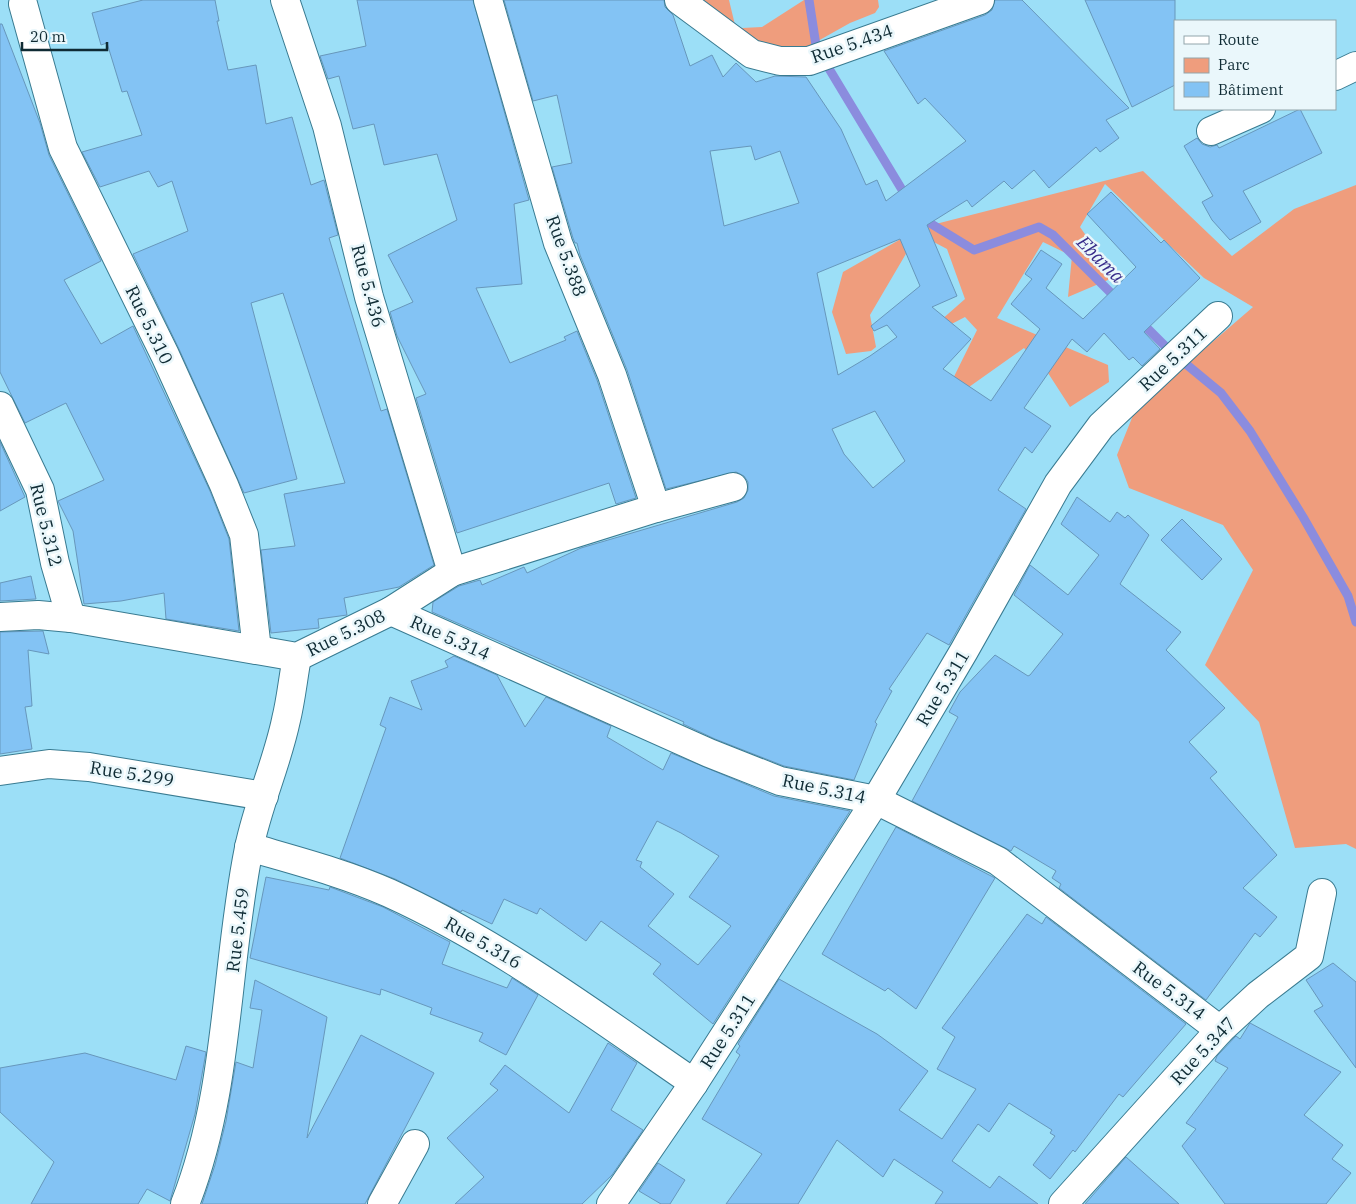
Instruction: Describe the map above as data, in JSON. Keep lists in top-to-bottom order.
{
  "streets": {
    "street": [
      "Rue 5.434",
      "Rue 5.388",
      "Rue 5.436",
      "Rue 5.310",
      "Rue 5.311",
      "Rue 5.312",
      "Rue 5.308",
      "Rue 5.314",
      "Rue 5.299",
      "Rue 5.459",
      "Rue 5.316",
      "Rue 5.347"
    ]
  },
  "crossings": [
    ["Rue 5.388", "Rue 5.308"],
    ["Rue 5.436", "Rue 5.308"],
    ["Rue 5.310", "Rue 5.308"],
    ["Rue 5.311", "Rue 5.314"],
    ["Rue 5.311", "Rue 5.316"],
    ["Rue 5.312", "Rue 5.308"],
    ["Rue 5.308", "Rue 5.314"],
    ["Rue 5.308", "Rue 5.459"],
    ["Rue 5.314", "Rue 5.347"],
    ["Rue 5.299", "Rue 5.459"],
    ["Rue 5.459", "Rue 5.316"]
  ],
  "water": ["Ebama"],
  "legend": ["Route", "Parc", "Bâtiment"],
  "scale_bar": "20 m"
}
